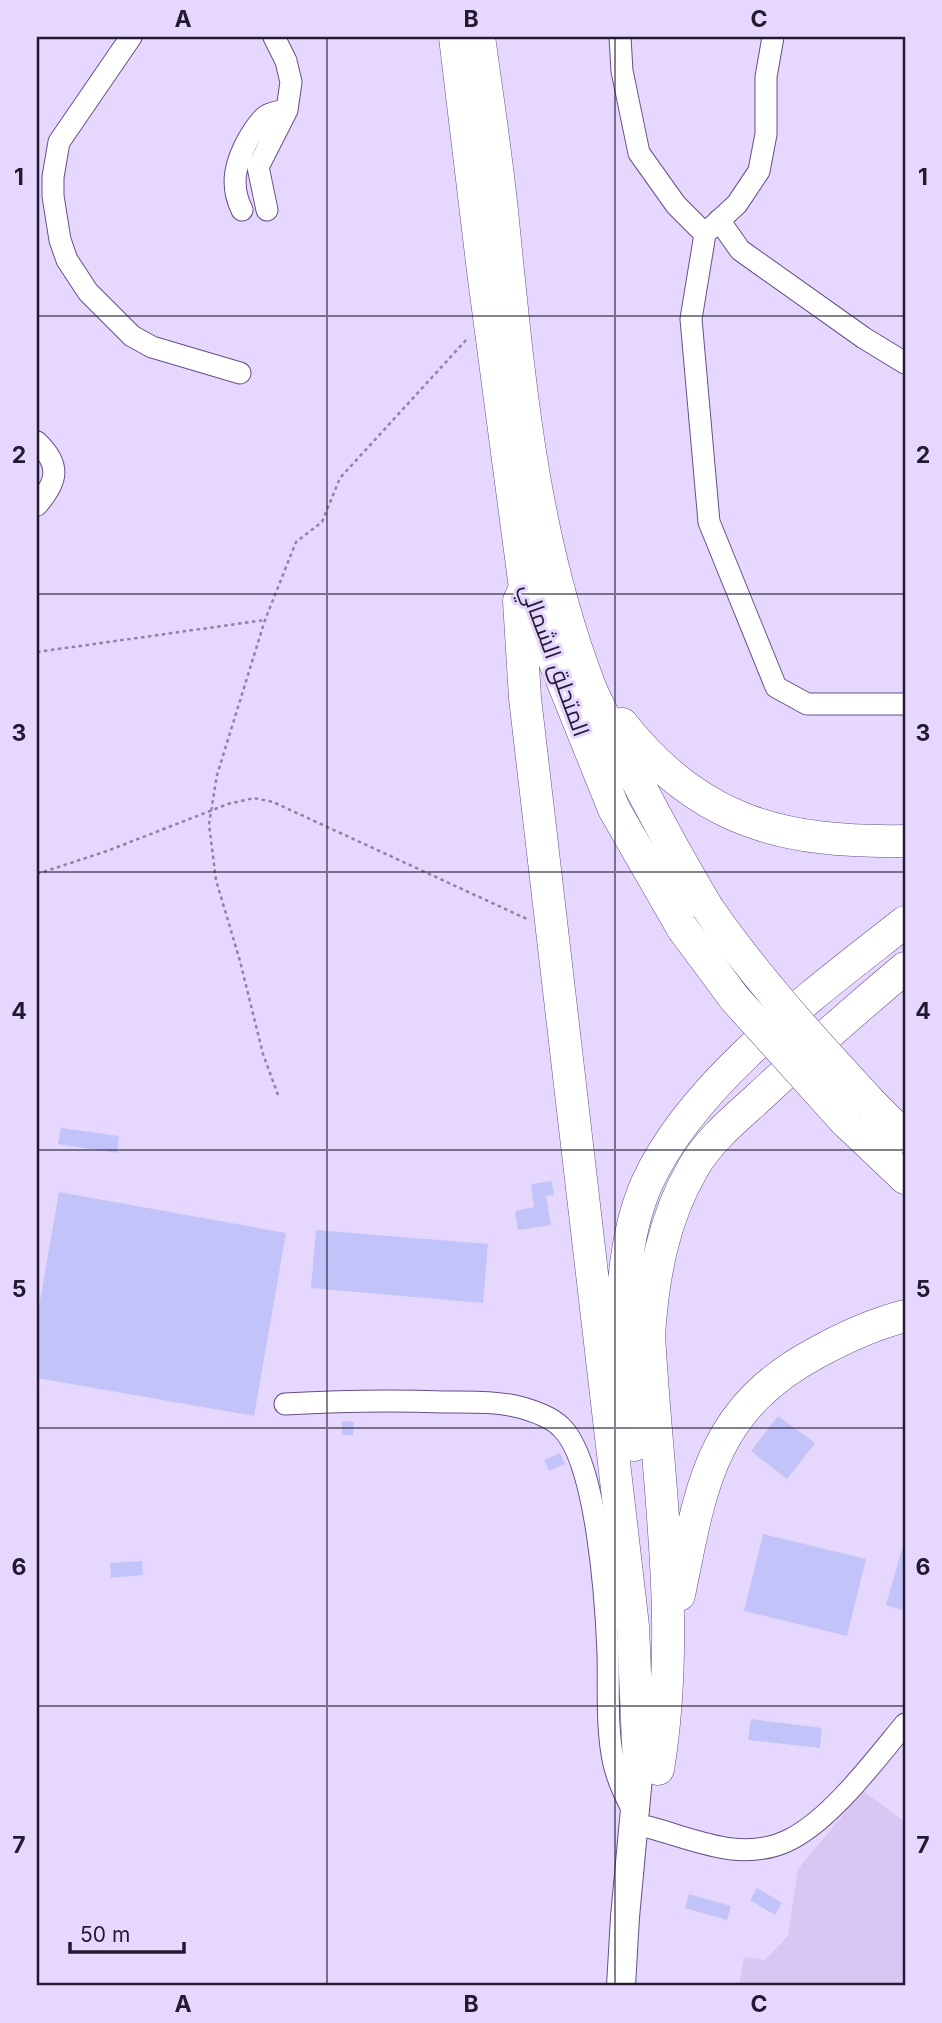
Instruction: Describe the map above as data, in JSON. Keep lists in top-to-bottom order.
{
  "streets": {
    "highway": ["المتحلق الشمالي"]
  },
  "scale_bar": "50 m",
  "grid": {
    "columns": ["A", "B", "C"],
    "rows": [
      "1",
      "2",
      "3",
      "4",
      "5",
      "6",
      "7"
    ]
  }
}
